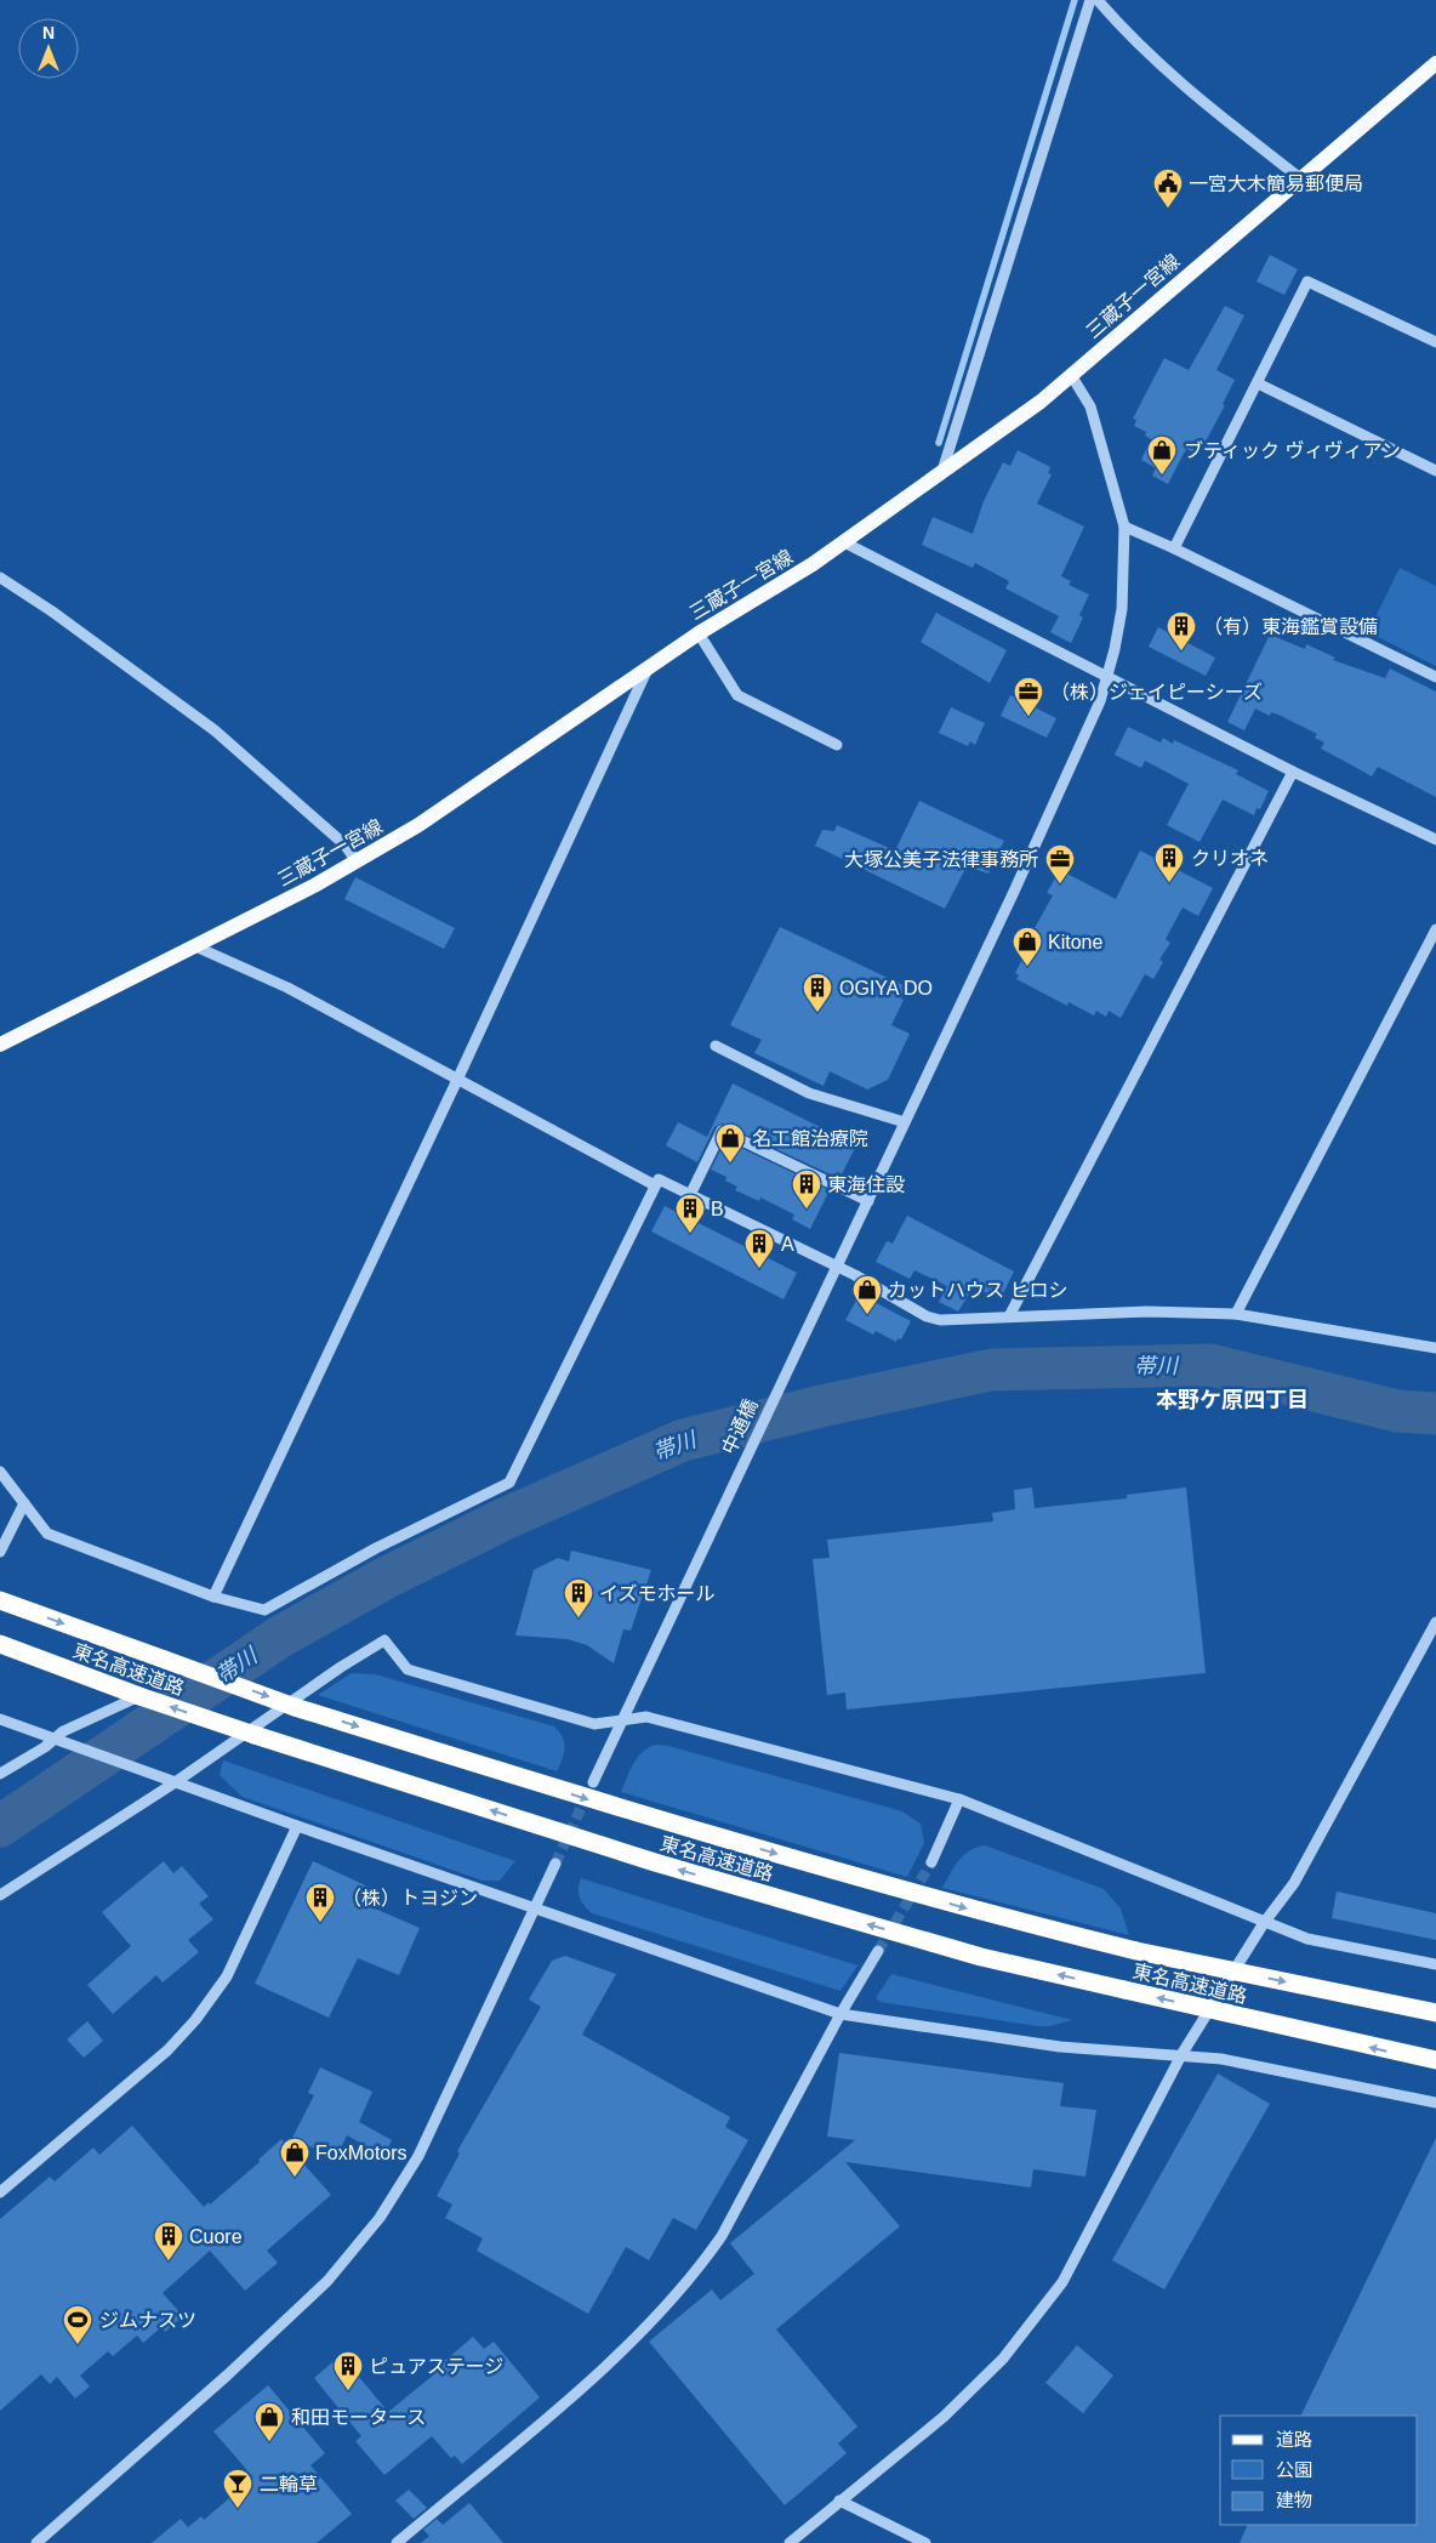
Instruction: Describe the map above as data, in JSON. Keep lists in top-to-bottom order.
{
  "streets": {
    "highway": ["東名高速道路"],
    "main road": ["三蔵子一宮線"],
    "street": ["中通橋"]
  },
  "crossings": [
    ["三蔵子一宮線", "中通橋"]
  ],
  "districts": ["本野ケ原四丁目"],
  "water": ["帯川"],
  "places": {
    "public building": ["一宮大木簡易郵便局"],
    "shop": [
      "ブティック ヴィヴィアン",
      "Kitone",
      "名工館治療院",
      "カットハウス ヒロシ",
      "FoxMotors",
      "和田モータース"
    ],
    "building": [
      "（有）東海鑑賞設備",
      "クリオネ",
      "OGIYA DO",
      "東海住設",
      "B",
      "A",
      "イズモホール",
      "（株）トヨジン",
      "Cuore",
      "ピュアステージ"
    ],
    "office": ["（株）ジェイピーシーズ", "大塚公美子法律事務所"],
    "sports": ["ジムナスツ"],
    "bar": ["二輪草"]
  },
  "legend": ["道路", "公園", "建物"],
  "north": "top"
}
